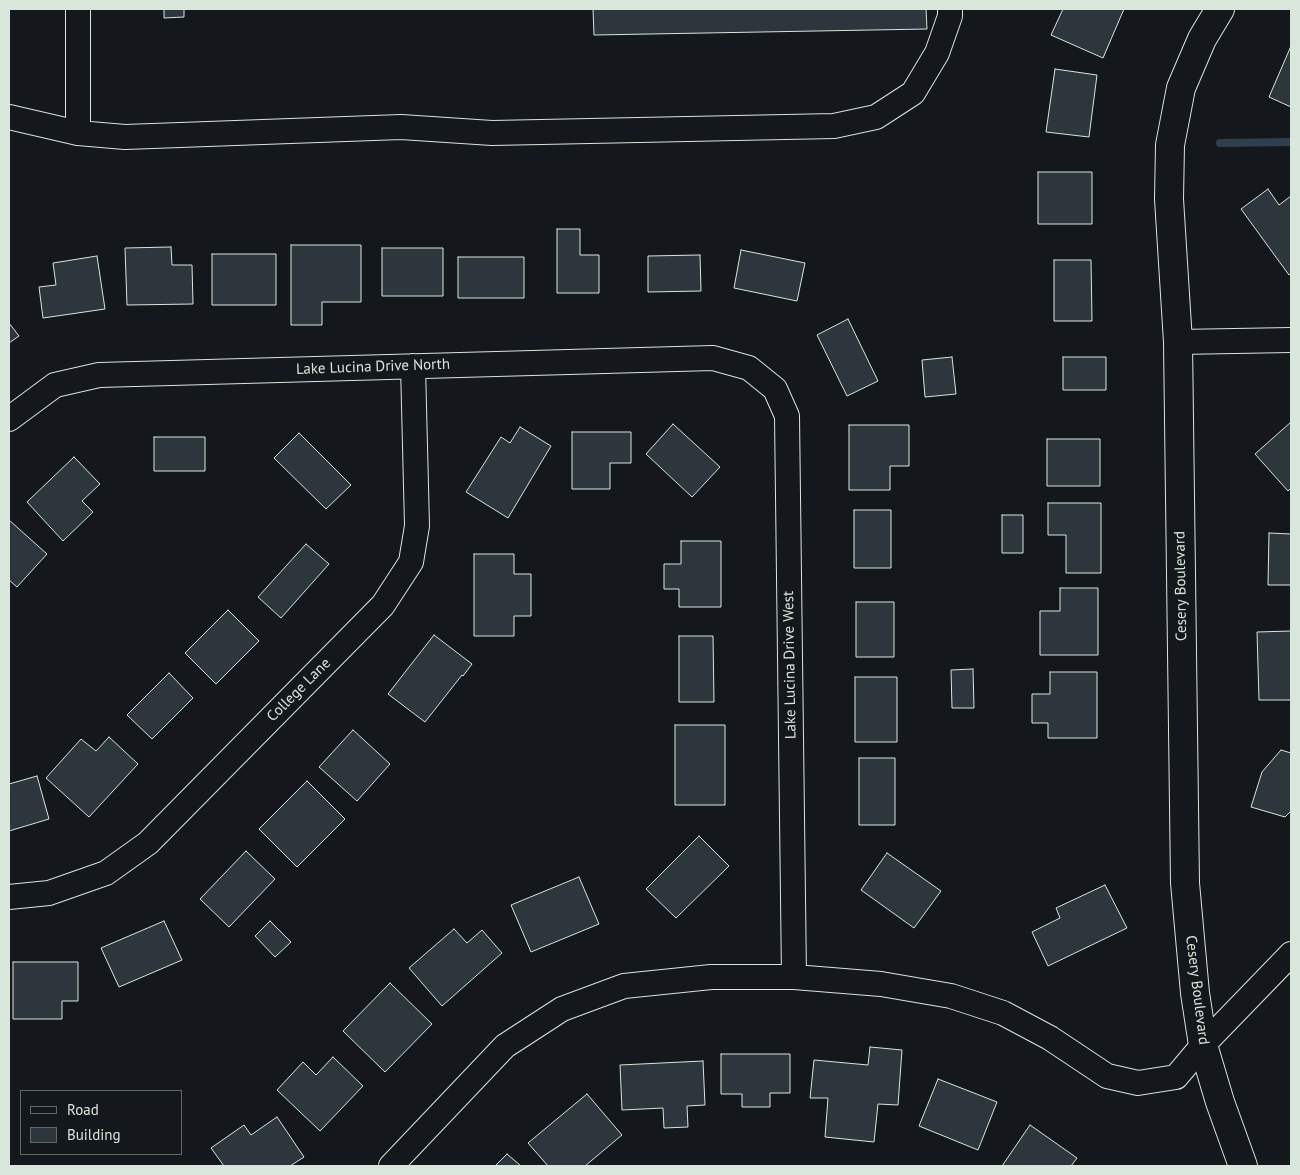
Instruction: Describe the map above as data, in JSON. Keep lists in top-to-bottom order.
{
  "streets": {
    "main road": ["Cesery Boulevard"],
    "street": ["Lake Lucina Drive North", "Lake Lucina Drive West", "College Lane"]
  },
  "crossings": [
    ["Lake Lucina Drive North", "Lake Lucina Drive West"],
    ["Lake Lucina Drive North", "College Lane"]
  ],
  "legend": ["Road", "Building"]
}
